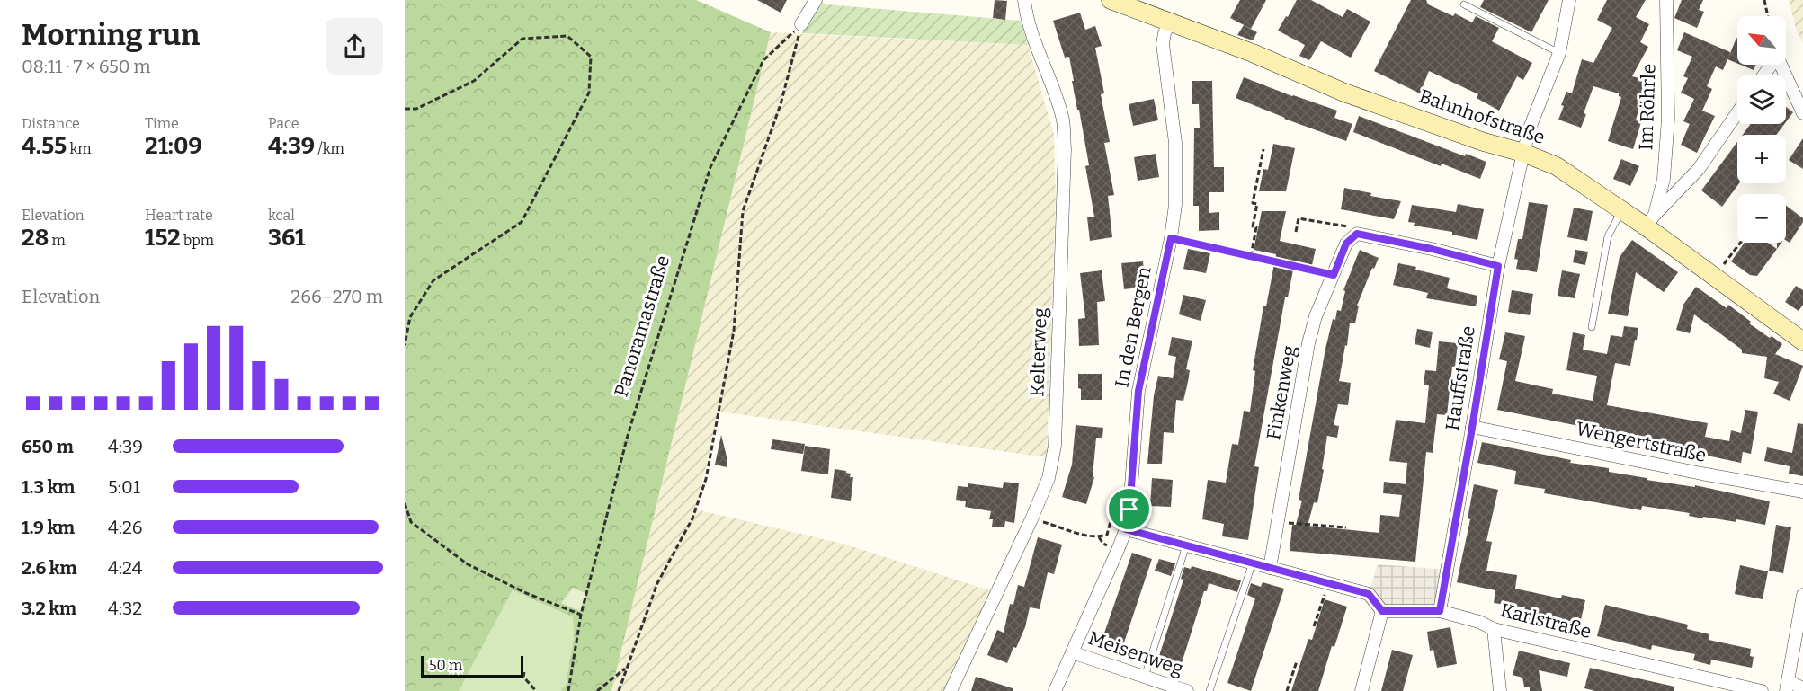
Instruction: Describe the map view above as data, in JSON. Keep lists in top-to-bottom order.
{
  "streets": {
    "street": [
      "Im Röhrle",
      "Bahnhofstraße",
      "In den Bergen",
      "Kelterweg",
      "Hauffstraße",
      "Finkenweg",
      "Wengertstraße",
      "Karlstraße",
      "Meisenweg"
    ],
    "path": ["Panoramastraße"]
  },
  "crossings": [
    ["Im Röhrle", "Bahnhofstraße"],
    ["Bahnhofstraße", "In den Bergen"],
    ["Bahnhofstraße", "Hauffstraße"],
    ["In den Bergen", "Meisenweg"],
    ["Hauffstraße", "Wengertstraße"],
    ["Hauffstraße", "Karlstraße"]
  ],
  "scale_bar": "50 m",
  "north": "top left",
  "page": {
    "heading": ["Morning run", "08:11 · 7 × 650 m"],
    "map_buttons": ["+", "−"],
    "stats": [
      ["Distance", "4.55 km"],
      ["Time", "21:09"],
      ["Pace", "4:39 /km"],
      ["Elevation", "28 m"],
      ["Heart rate", "152 bpm"],
      ["kcal", "361"]
    ],
    "chart": ["Elevation", "266–270 m"],
    "list": [
      {
        "name": "650 m",
        "note": "4:39"
      },
      {
        "name": "1.3 km",
        "note": "5:01"
      },
      {
        "name": "1.9 km",
        "note": "4:26"
      },
      {
        "name": "2.6 km",
        "note": "4:24"
      },
      {
        "name": "3.2 km",
        "note": "4:32"
      }
    ],
    "scale": "50 m"
  }
}
